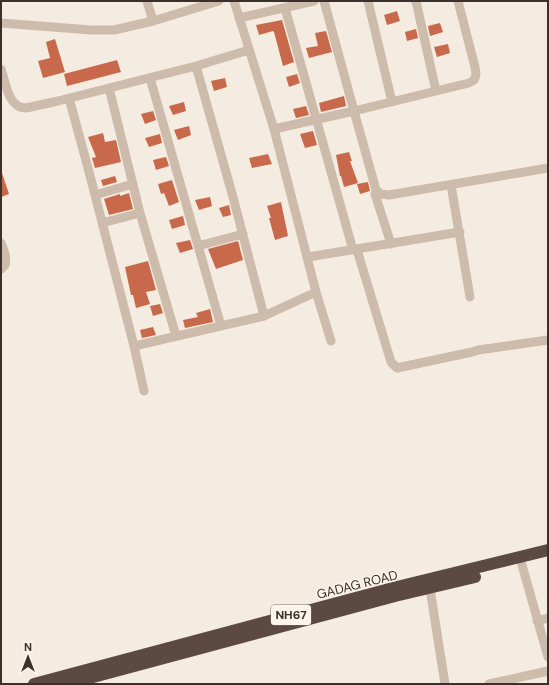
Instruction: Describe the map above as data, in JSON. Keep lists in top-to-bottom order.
{
  "streets": {
    "highway": ["GADAG ROAD", "NH67"]
  },
  "north": "top"
}
